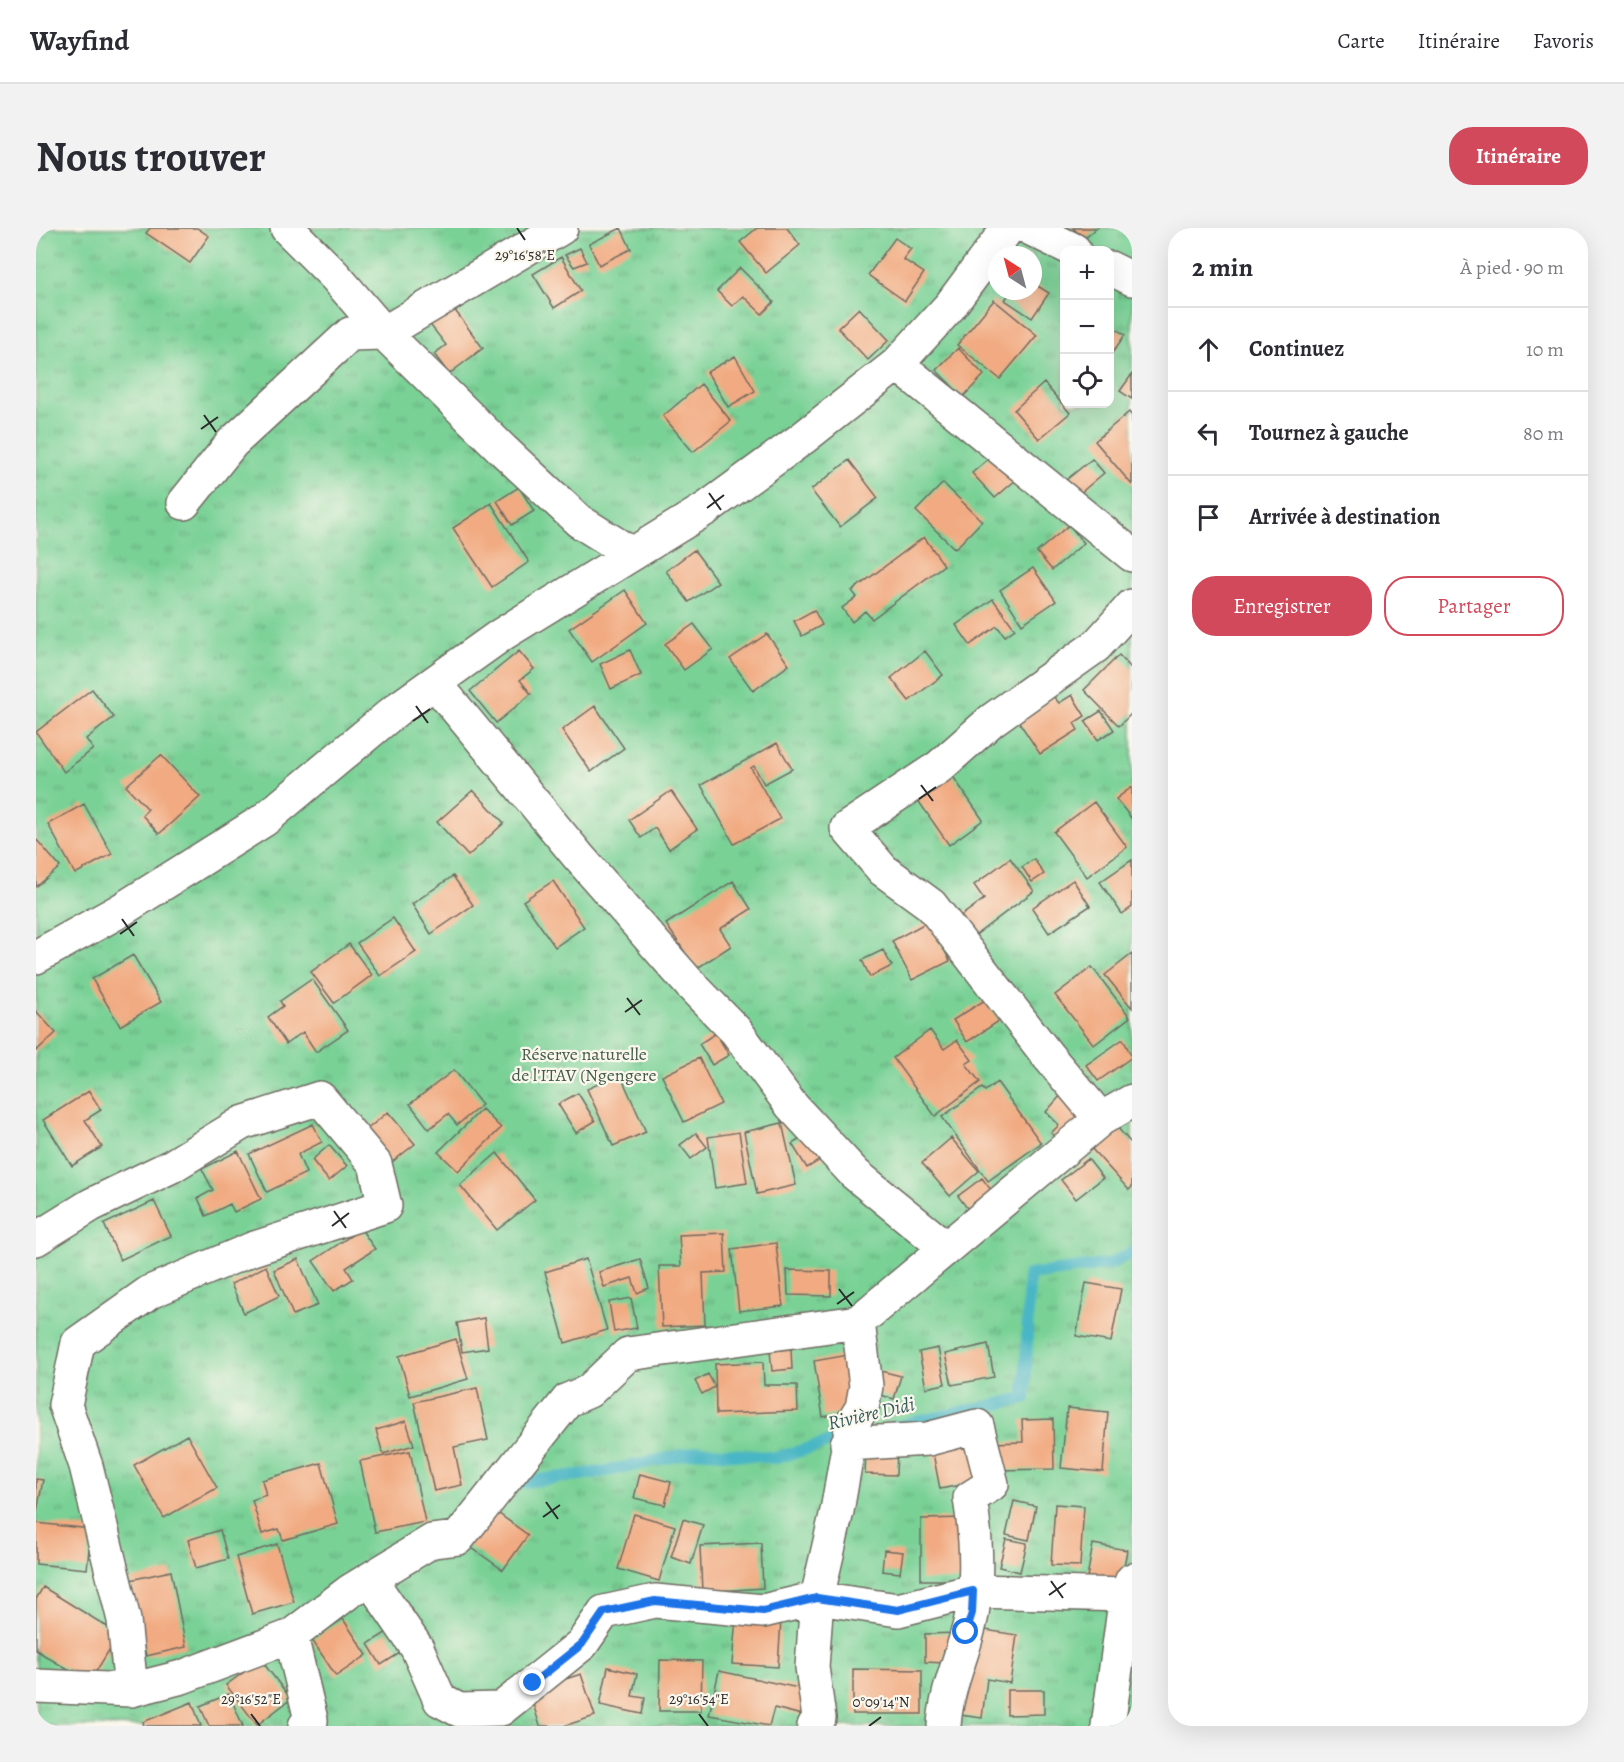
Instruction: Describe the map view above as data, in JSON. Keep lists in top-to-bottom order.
{
  "water": ["Rivière Didi"],
  "parks": ["Réserve naturelle de l'ITAV (Ngengere"],
  "north": "top left",
  "page": {
    "header": "Wayfind",
    "nav": ["Carte", "Itinéraire", "Favoris"],
    "buttons": [
      "Itinéraire",
      ["Enregistrer", "Partager"]
    ],
    "title": "Nous trouver",
    "heading": ["2 min", "À pied · 90 m"],
    "map_buttons": ["+", "−"],
    "list": [
      ["Continuez", "10 m"],
      ["Tournez à gauche", "80 m"],
      "Arrivée à destination"
    ]
  },
  "coordinates": [
    "29°16'58\"E",
    "29°16'52\"E",
    "29°16'54\"E",
    "0°09'14\"N"
  ]
}
